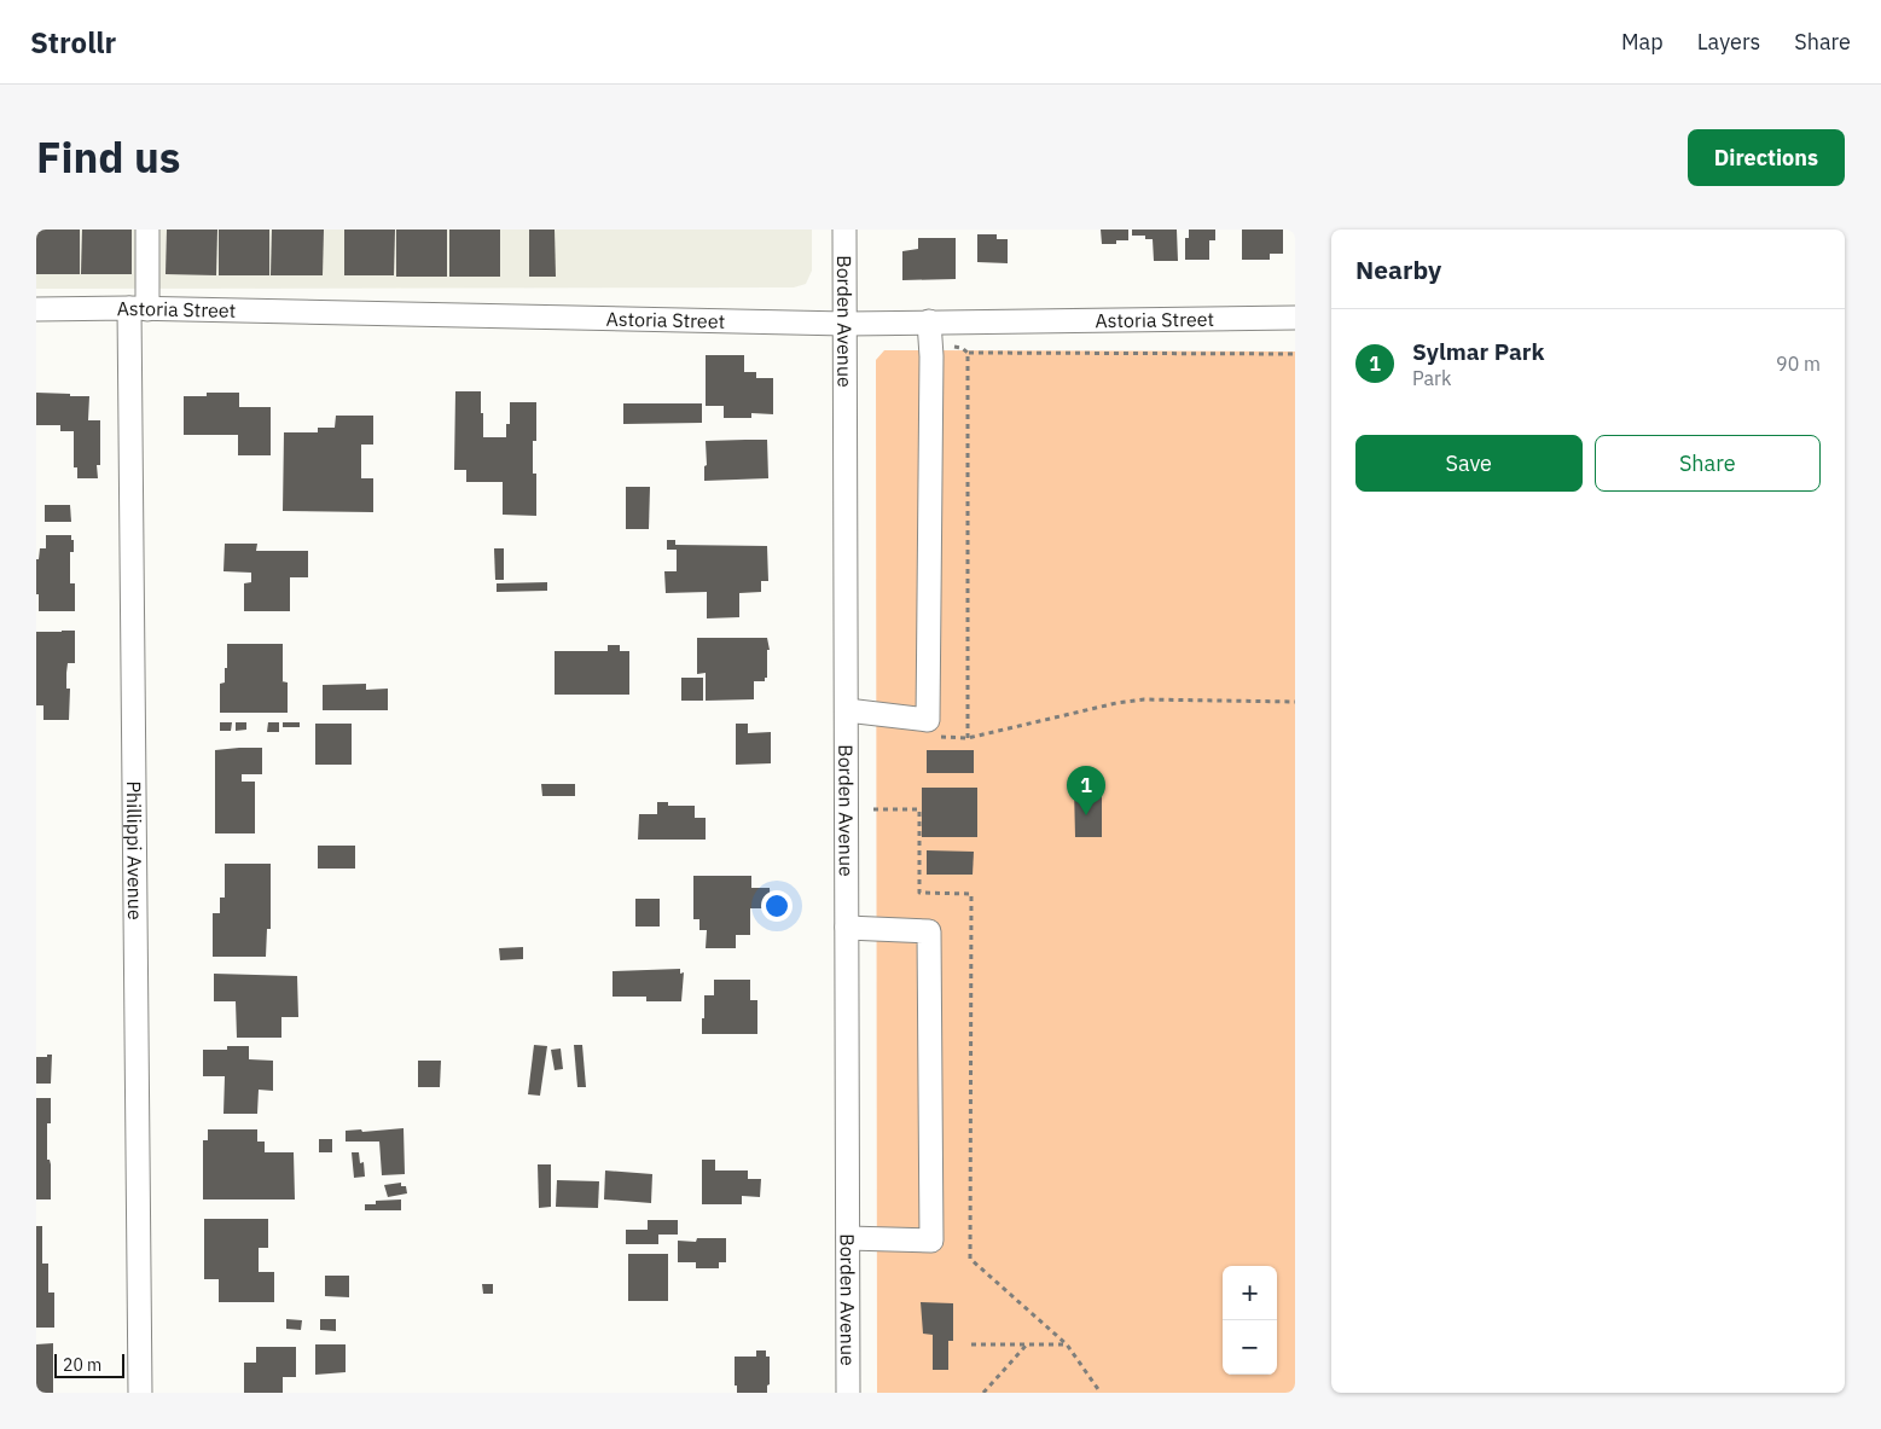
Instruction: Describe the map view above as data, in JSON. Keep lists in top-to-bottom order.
{
  "streets": {
    "street": ["Astoria Street", "Borden Avenue", "Phillippi Avenue"]
  },
  "crossings": [
    ["Astoria Street", "Borden Avenue"],
    ["Astoria Street", "Phillippi Avenue"]
  ],
  "scale_bar": "20 m",
  "page": {
    "header": "Strollr",
    "nav": ["Map", "Layers", "Share"],
    "title": "Find us",
    "buttons": [
      "Directions",
      ["Save", "Share"]
    ],
    "heading": "Nearby",
    "list": [
      {
        "mark": "1",
        "name": "Sylmar Park",
        "note": "Park",
        "value": "90 m"
      }
    ],
    "pins": "1",
    "map_buttons": ["+", "−"],
    "scale": "20 m"
  }
}
